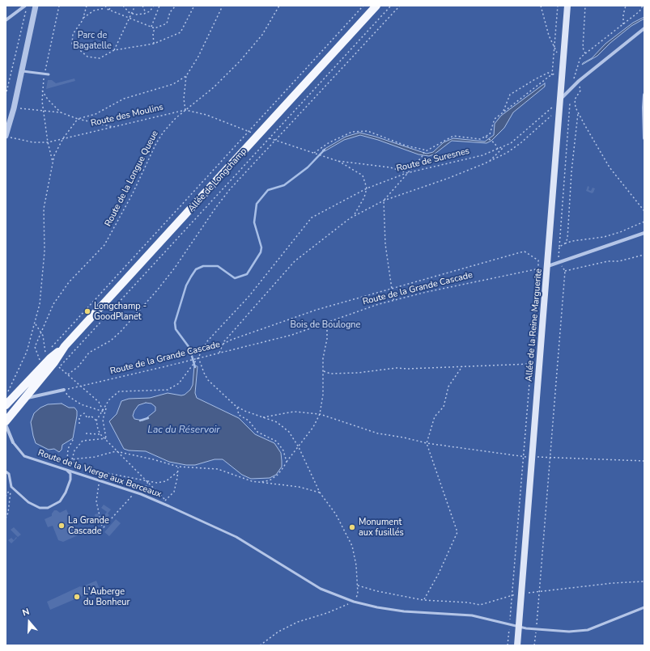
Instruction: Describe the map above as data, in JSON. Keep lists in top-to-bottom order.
{
  "streets": {
    "main road": ["Allée de Longchamp", "Allée de la Reine Marguerite"],
    "lane": ["Route de la Vierge aux Berceaux"],
    "path": [
      "Route des Moulins",
      "Route de Suresnes",
      "Route de la Longue Queue",
      "Route de la Grande Cascade"
    ]
  },
  "crossings": [
    ["Route des Moulins", "Route de la Longue Queue"],
    ["Route de Suresnes", "Route de la Grande Cascade"],
    ["Route de Suresnes", "Allée de la Reine Marguerite"],
    ["Route de la Grande Cascade", "Allée de la Reine Marguerite"],
    ["Allée de la Reine Marguerite", "Route de la Vierge aux Berceaux"]
  ],
  "water": ["Lac du Réservoir"],
  "parks": ["Parc de Bagatelle", "Bois de Boulogne"],
  "places": [
    "Longchamp - GoodPlanet",
    "La Grande Cascade",
    "Monument aux fusillés",
    "L'Auberge du Bonheur"
  ],
  "north": "top"
}
